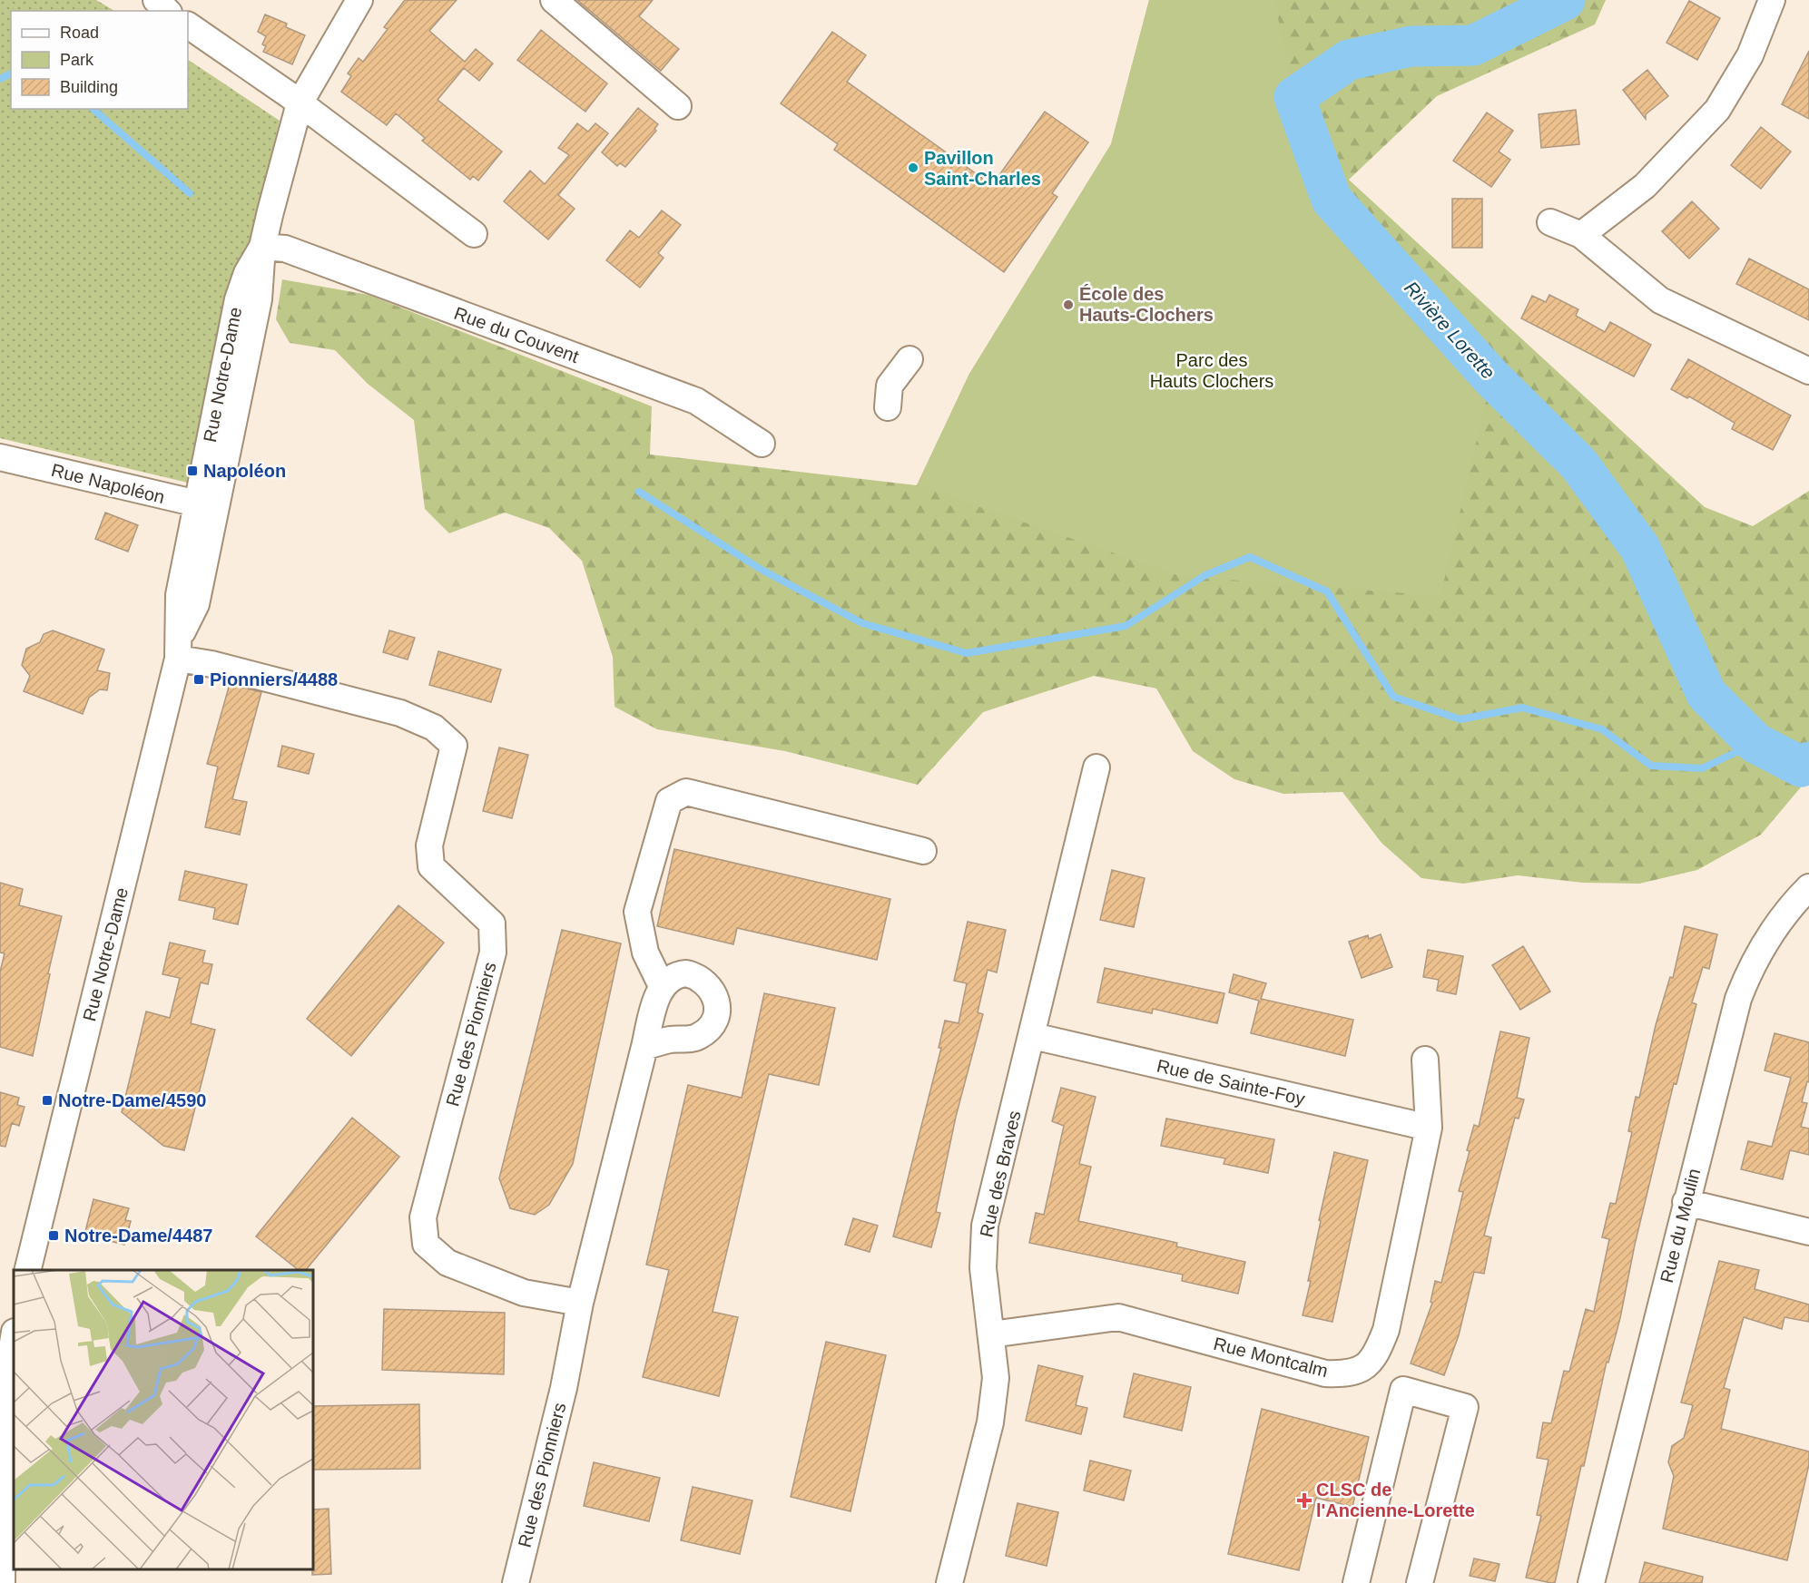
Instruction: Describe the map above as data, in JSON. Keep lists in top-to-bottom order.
{
  "streets": {
    "street": [
      "Rue du Couvent",
      "Rue Notre-Dame",
      "Rue Napoléon",
      "Rue des Pionniers",
      "Rue de Sainte-Foy",
      "Rue des Braves",
      "Rue du Moulin",
      "Rue Montcalm"
    ]
  },
  "crossings": [
    ["Rue du Couvent", "Rue Notre-Dame"],
    ["Rue Notre-Dame", "Rue Napoléon"],
    ["Rue Notre-Dame", "Rue des Pionniers"],
    ["Rue de Sainte-Foy", "Rue des Braves"],
    ["Rue de Sainte-Foy", "Rue Montcalm"],
    ["Rue des Braves", "Rue Montcalm"]
  ],
  "water": ["Rivière Lorette"],
  "parks": ["Parc des Hauts Clochers"],
  "places": {
    "other": ["Pavillon Saint-Charles", "École des Hauts-Clochers"],
    "transit": [
      "Napoléon",
      "Pionniers/4488",
      "Notre-Dame/4590",
      "Notre-Dame/4487"
    ],
    "health": ["CLSC de l'Ancienne-Lorette"]
  },
  "legend": ["Road", "Park", "Building"]
}
